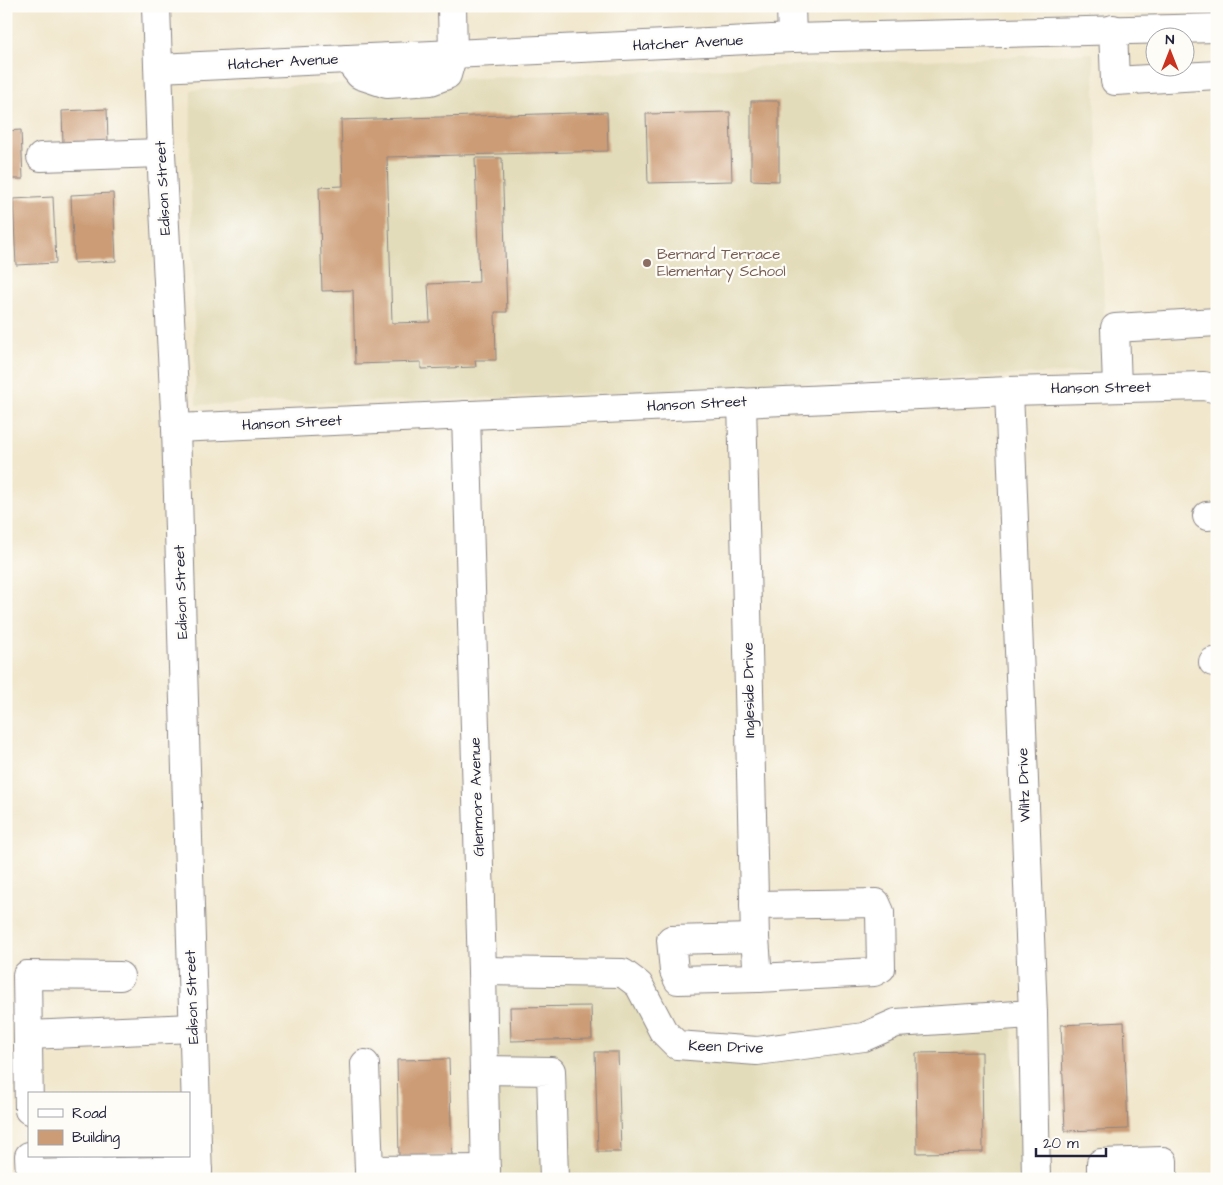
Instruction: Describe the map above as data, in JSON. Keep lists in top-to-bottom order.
{
  "streets": {
    "street": [
      "Hatcher Avenue",
      "Edison Street",
      "Hanson Street",
      "Ingleside Drive",
      "Wiltz Drive",
      "Glenmore Avenue",
      "Keen Drive"
    ]
  },
  "crossings": [
    ["Hatcher Avenue", "Edison Street"],
    ["Edison Street", "Hanson Street"],
    ["Hanson Street", "Ingleside Drive"],
    ["Hanson Street", "Wiltz Drive"],
    ["Hanson Street", "Glenmore Avenue"],
    ["Wiltz Drive", "Keen Drive"],
    ["Glenmore Avenue", "Keen Drive"]
  ],
  "places": ["Bernard Terrace Elementary School"],
  "legend": ["Road", "Building"],
  "scale_bar": "20 m",
  "north": "top"
}
